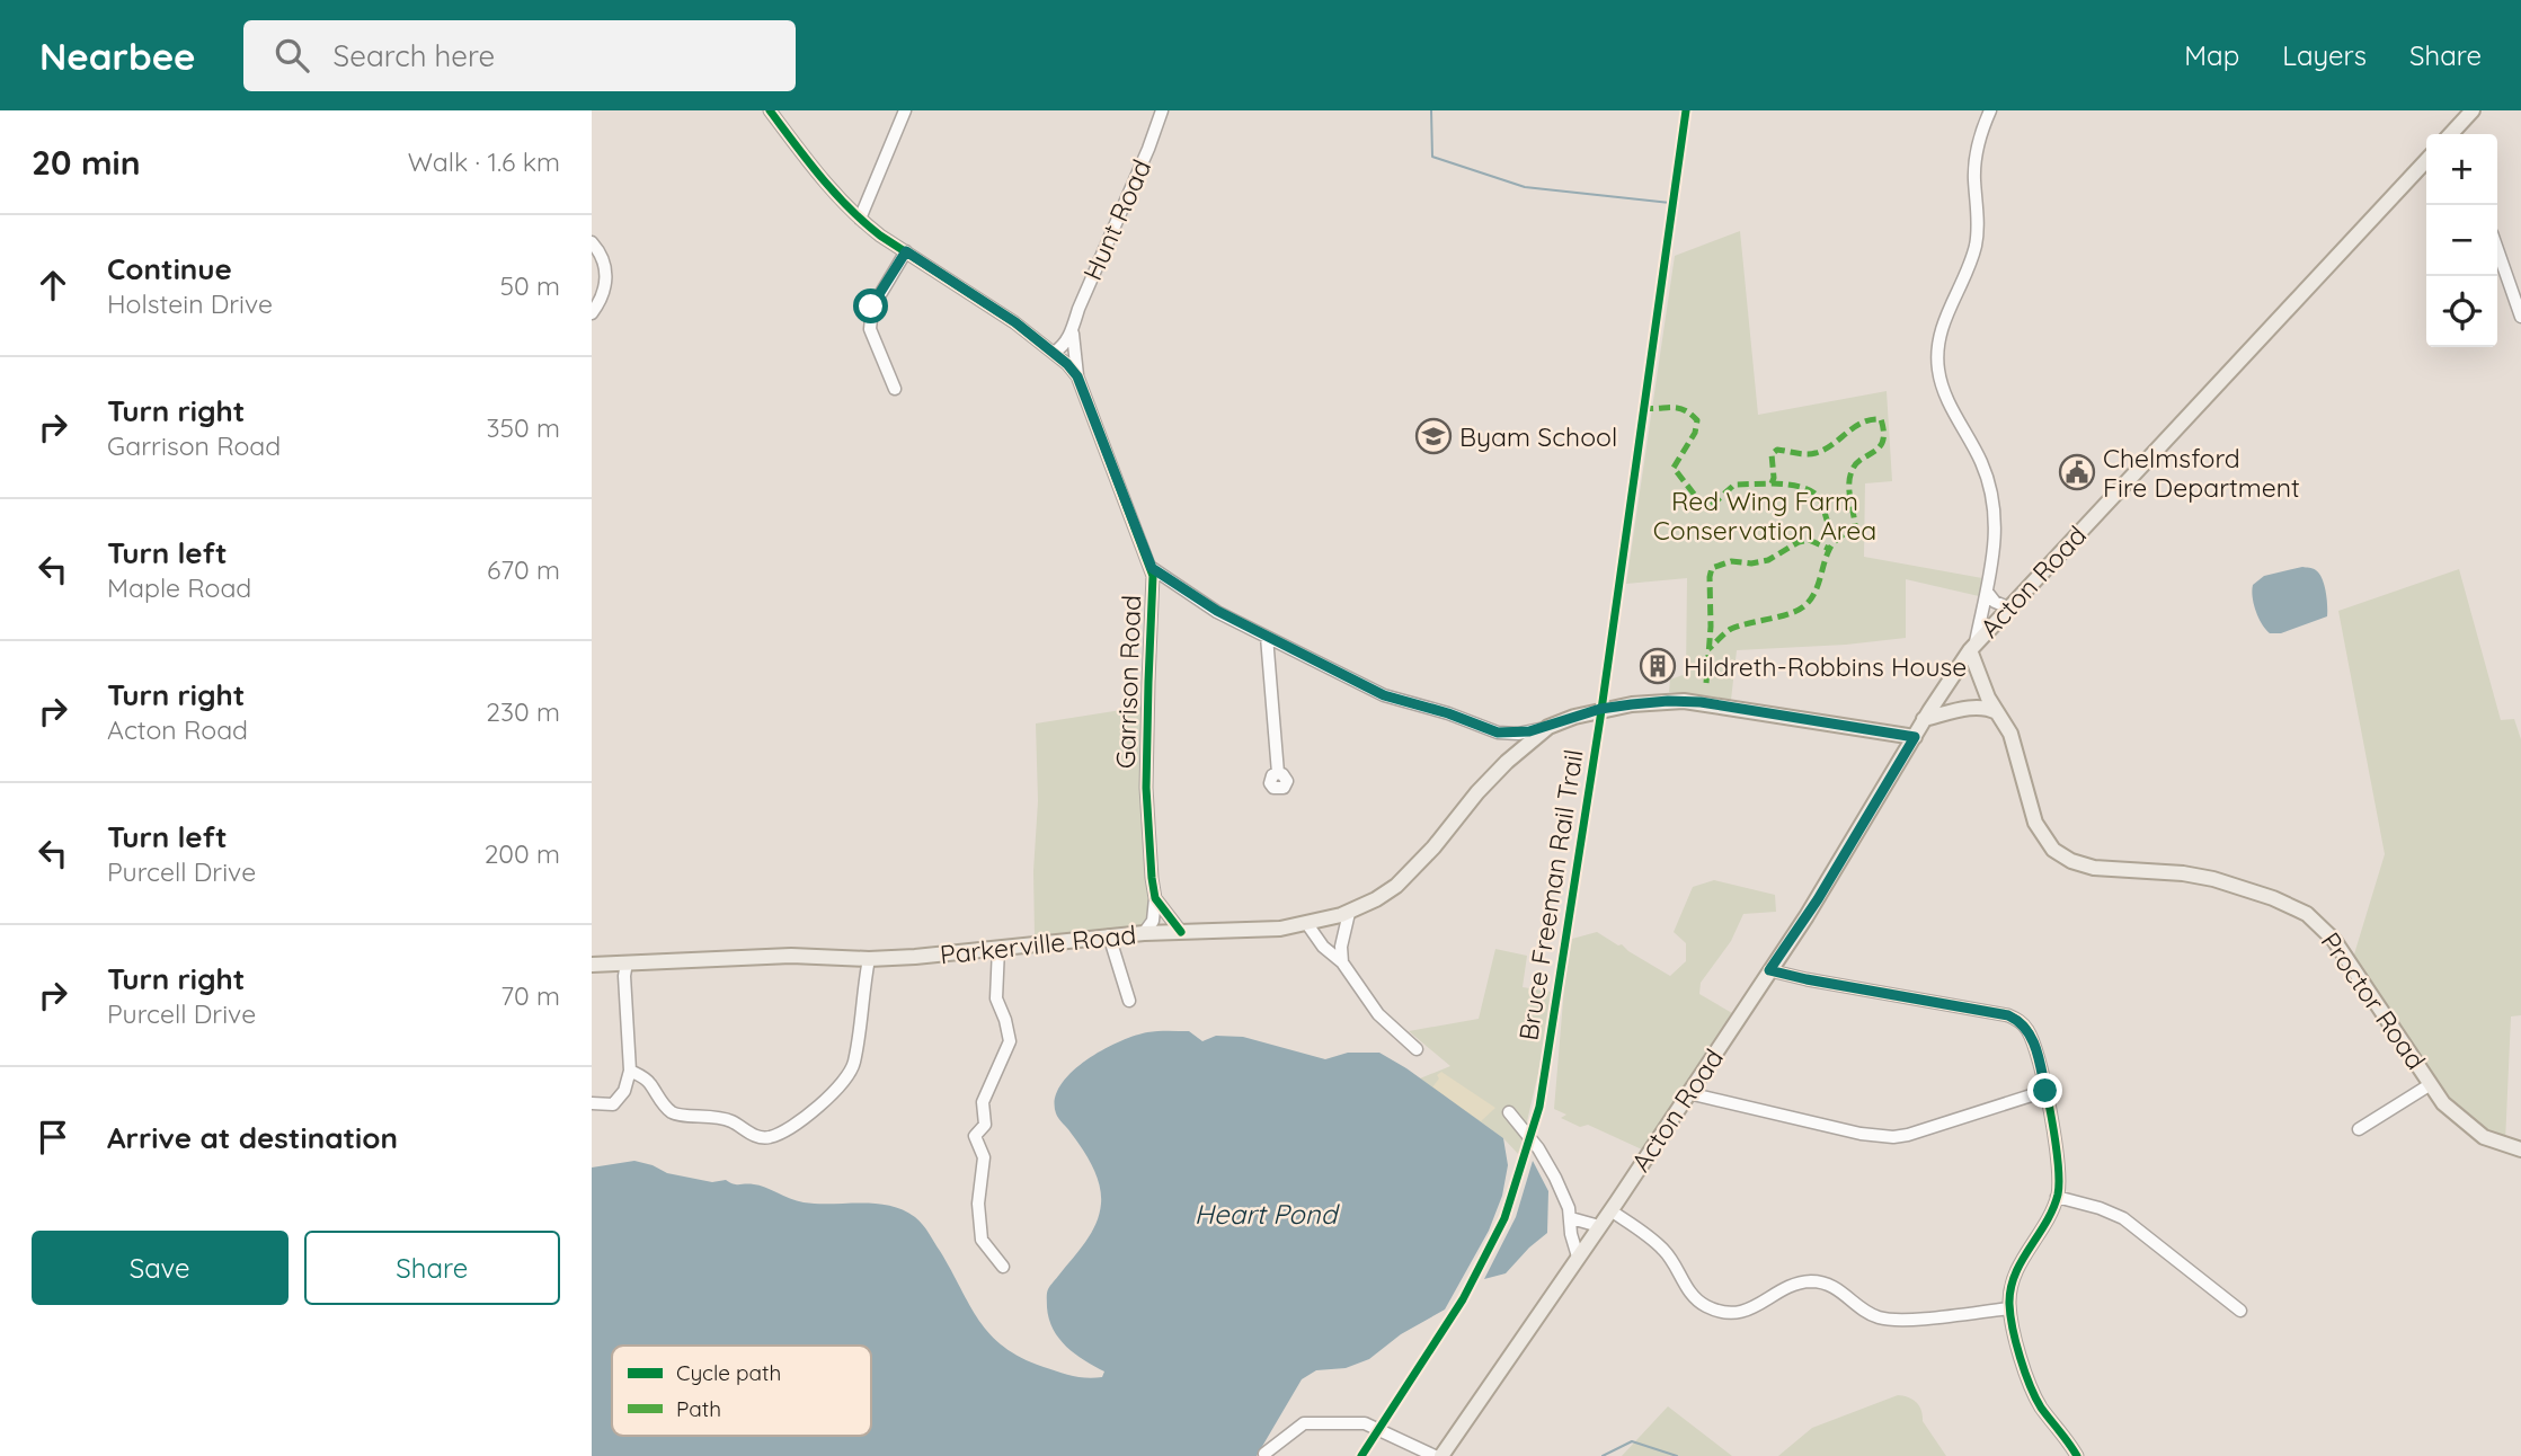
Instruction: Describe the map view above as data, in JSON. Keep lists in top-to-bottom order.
{
  "streets": {
    "main road": ["Acton Road", "Parkerville Road", "Proctor Road"],
    "street": ["Hunt Road", "Garrison Road"],
    "cycle path": ["Bruce Freeman Rail Trail"]
  },
  "crossings": [
    ["Hunt Road", "Garrison Road"],
    ["Acton Road", "Proctor Road"],
    ["Garrison Road", "Parkerville Road"]
  ],
  "water": ["Heart Pond"],
  "parks": ["Red Wing Farm Conservation Area"],
  "places": {
    "school or university": ["Byam School"],
    "public building": ["Chelmsford Fire Department"],
    "building": ["Hildreth-Robbins House"]
  },
  "legend": ["Cycle path", "Path"],
  "page": {
    "header": "Nearbee",
    "search": "Search here",
    "nav": ["Map", "Layers", "Share"],
    "heading": ["20 min", "Walk · 1.6 km"],
    "map_buttons": ["+", "−"],
    "list": [
      ["Continue", "Holstein Drive", "50 m"],
      ["Turn right", "Garrison Road", "350 m"],
      ["Turn left", "Maple Road", "670 m"],
      ["Turn right", "Acton Road", "230 m"],
      ["Turn left", "Purcell Drive", "200 m"],
      ["Turn right", "Purcell Drive", "70 m"],
      "Arrive at destination"
    ],
    "buttons": ["Save", "Share"]
  }
}
